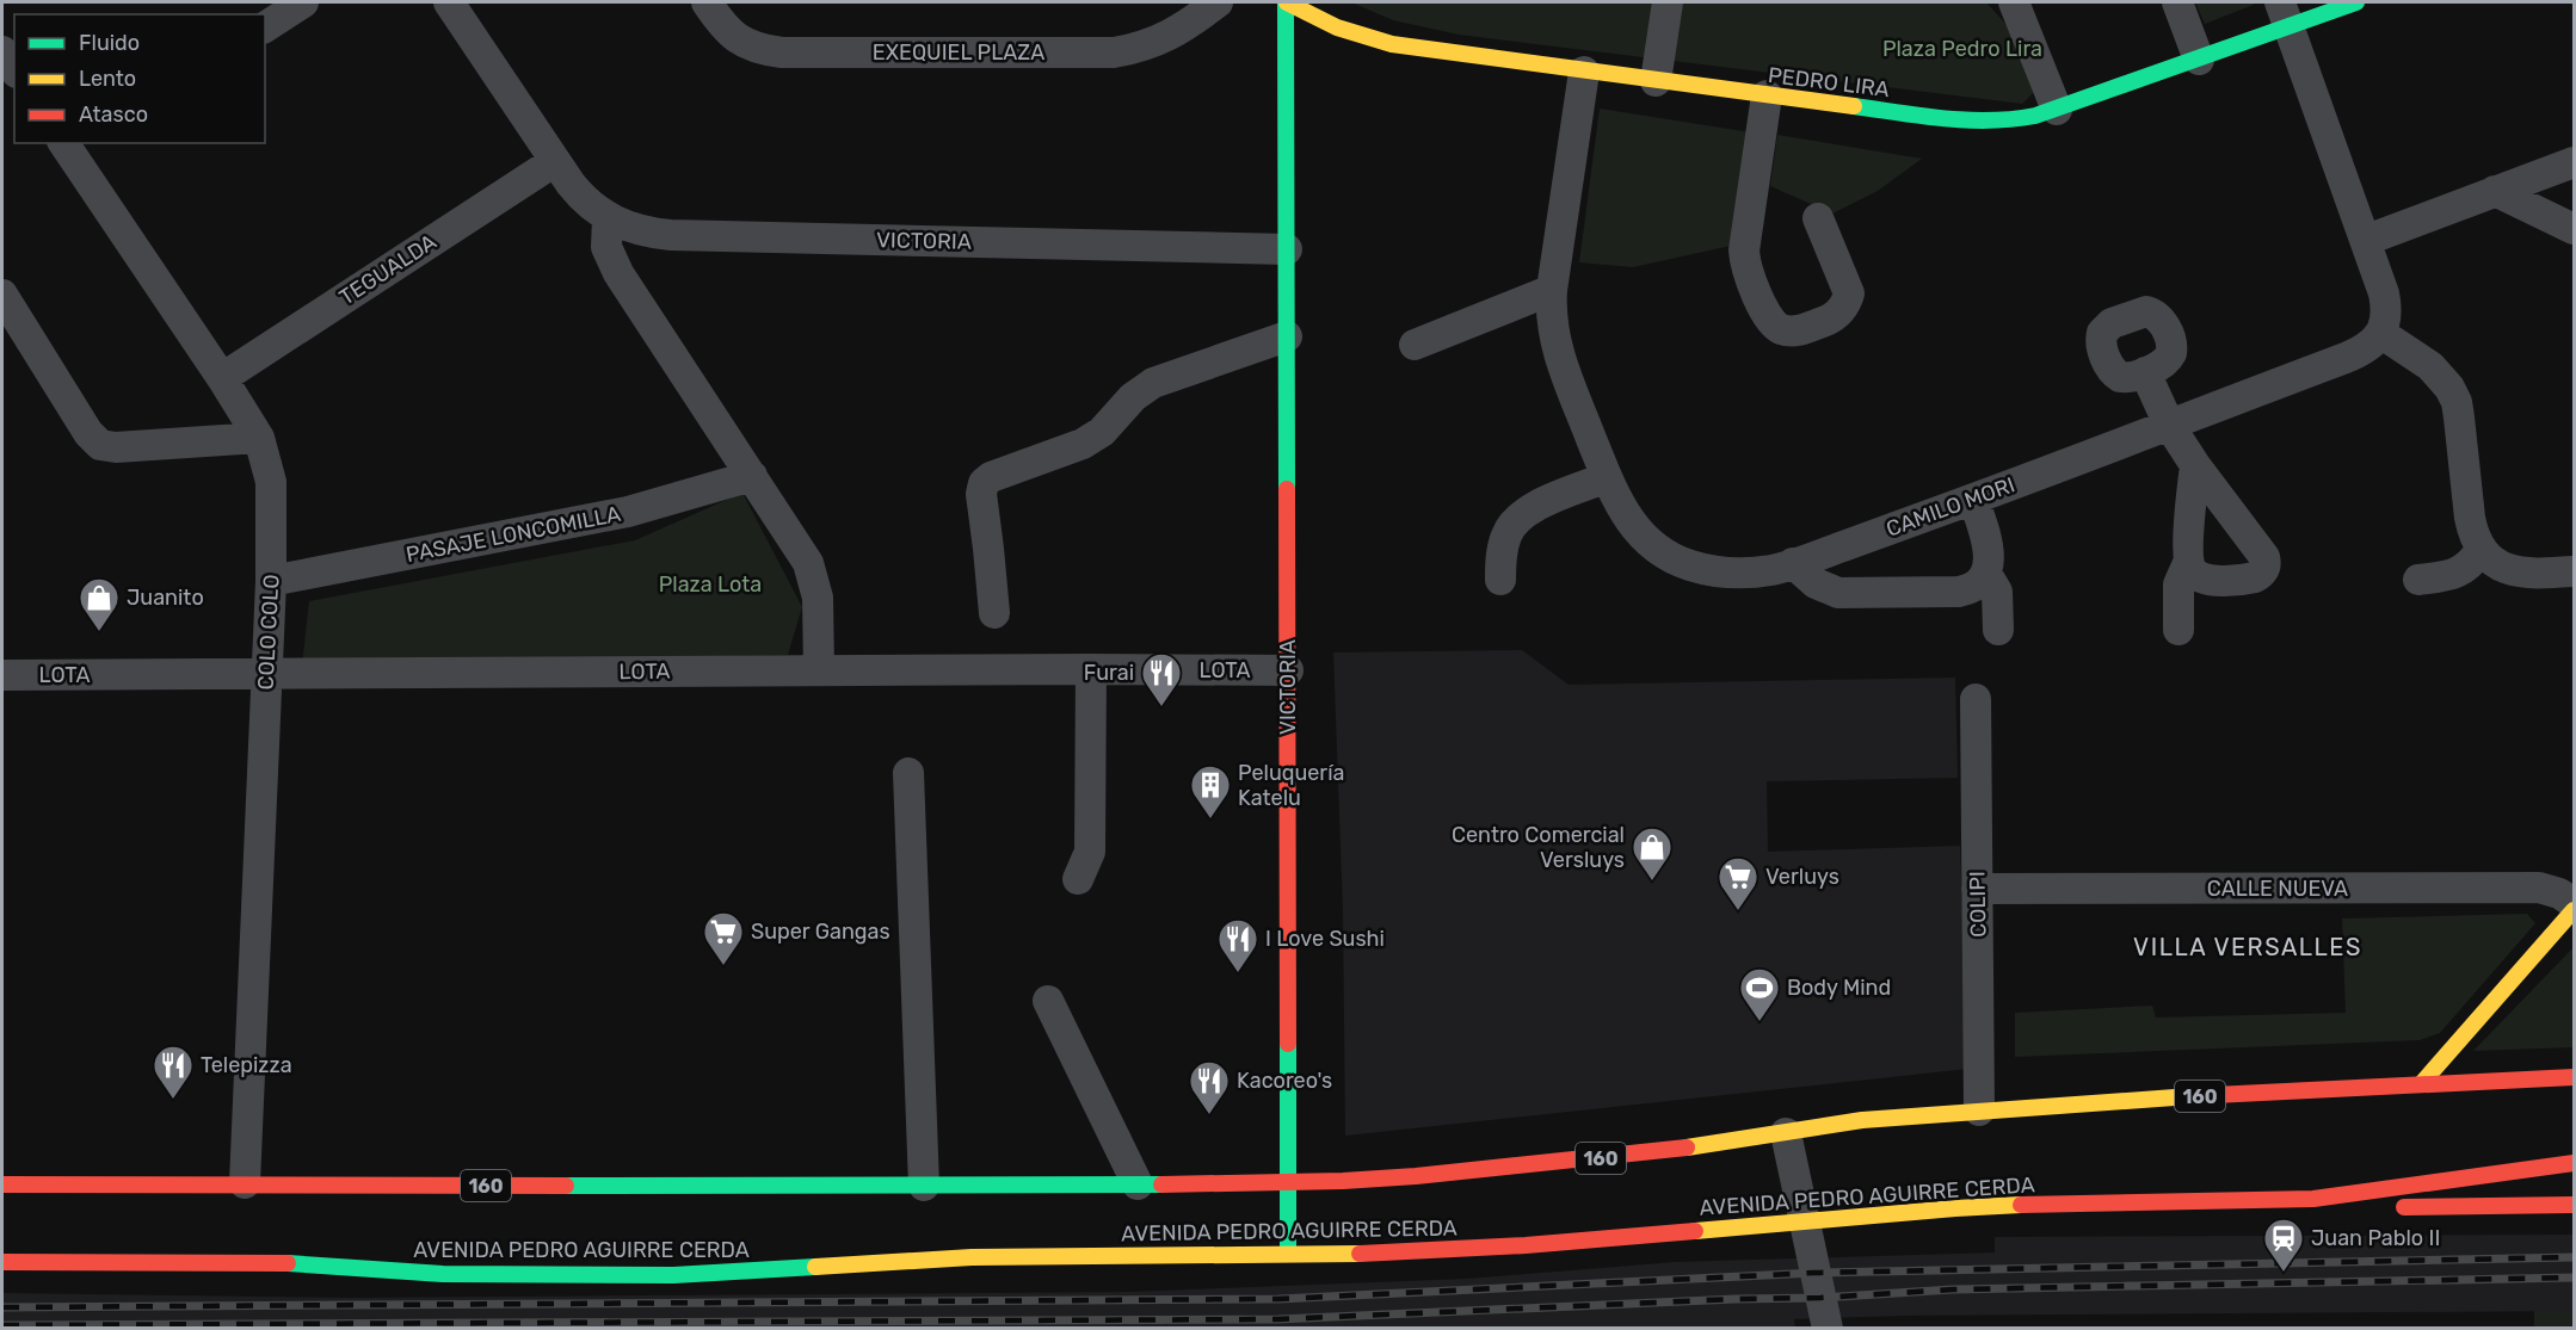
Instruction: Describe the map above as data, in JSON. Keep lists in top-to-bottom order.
{
  "streets": {
    "main road": [
      "PEDRO LIRA",
      "VICTORIA",
      "160",
      "AVENIDA PEDRO AGUIRRE CERDA"
    ],
    "street": [
      "EXEQUIEL PLAZA",
      "TEGUALDA",
      "CAMILO MORI",
      "PASAJE LONCOMILLA",
      "COLO COLO",
      "LOTA",
      "CALLE NUEVA",
      "COLIPI"
    ]
  },
  "crossings": [
    ["PEDRO LIRA", "VICTORIA"],
    ["PEDRO LIRA", "CAMILO MORI"],
    ["VICTORIA", "TEGUALDA"],
    ["VICTORIA", "LOTA"],
    ["VICTORIA", "160"],
    ["VICTORIA", "AVENIDA PEDRO AGUIRRE CERDA"],
    ["TEGUALDA", "COLO COLO"],
    ["PASAJE LONCOMILLA", "COLO COLO"],
    ["COLO COLO", "LOTA"],
    ["COLO COLO", "160"],
    ["CALLE NUEVA", "COLIPI"],
    ["COLIPI", "160"]
  ],
  "districts": ["VILLA VERSALLES"],
  "parks": ["Plaza Pedro Lira", "Plaza Lota"],
  "places": {
    "shop": ["Juanito", "Centro Comercial Versluys"],
    "restaurant": [
      "Furai",
      "I Love Sushi",
      "Telepizza",
      "Kacoreo's"
    ],
    "building": ["Peluquería Katelu"],
    "supermarket": ["Verluys", "Super Gangas"],
    "sports": ["Body Mind"],
    "station": ["Juan Pablo II"]
  },
  "legend": ["Fluido", "Lento", "Atasco"]
}
